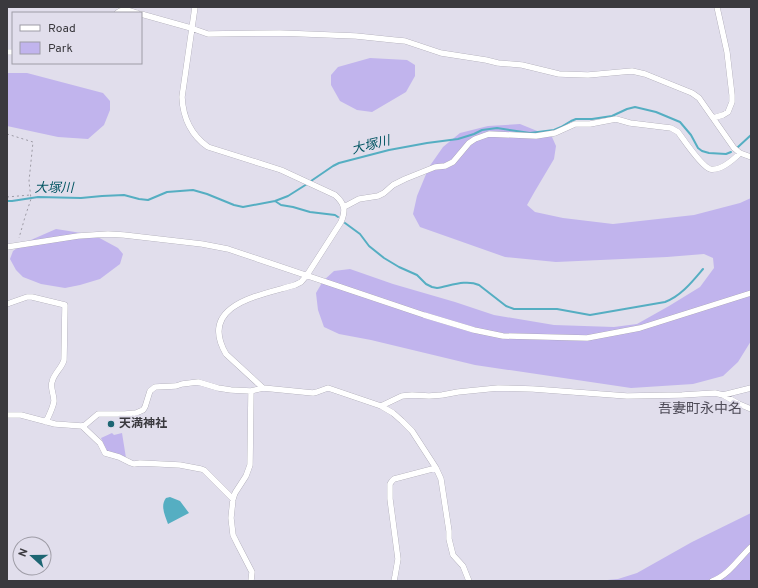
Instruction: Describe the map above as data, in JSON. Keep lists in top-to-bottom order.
{
  "districts": ["吾妻町永中名"],
  "water": ["大塚川"],
  "places": ["天満神社"],
  "legend": ["Road", "Park"],
  "north": "left"
}
